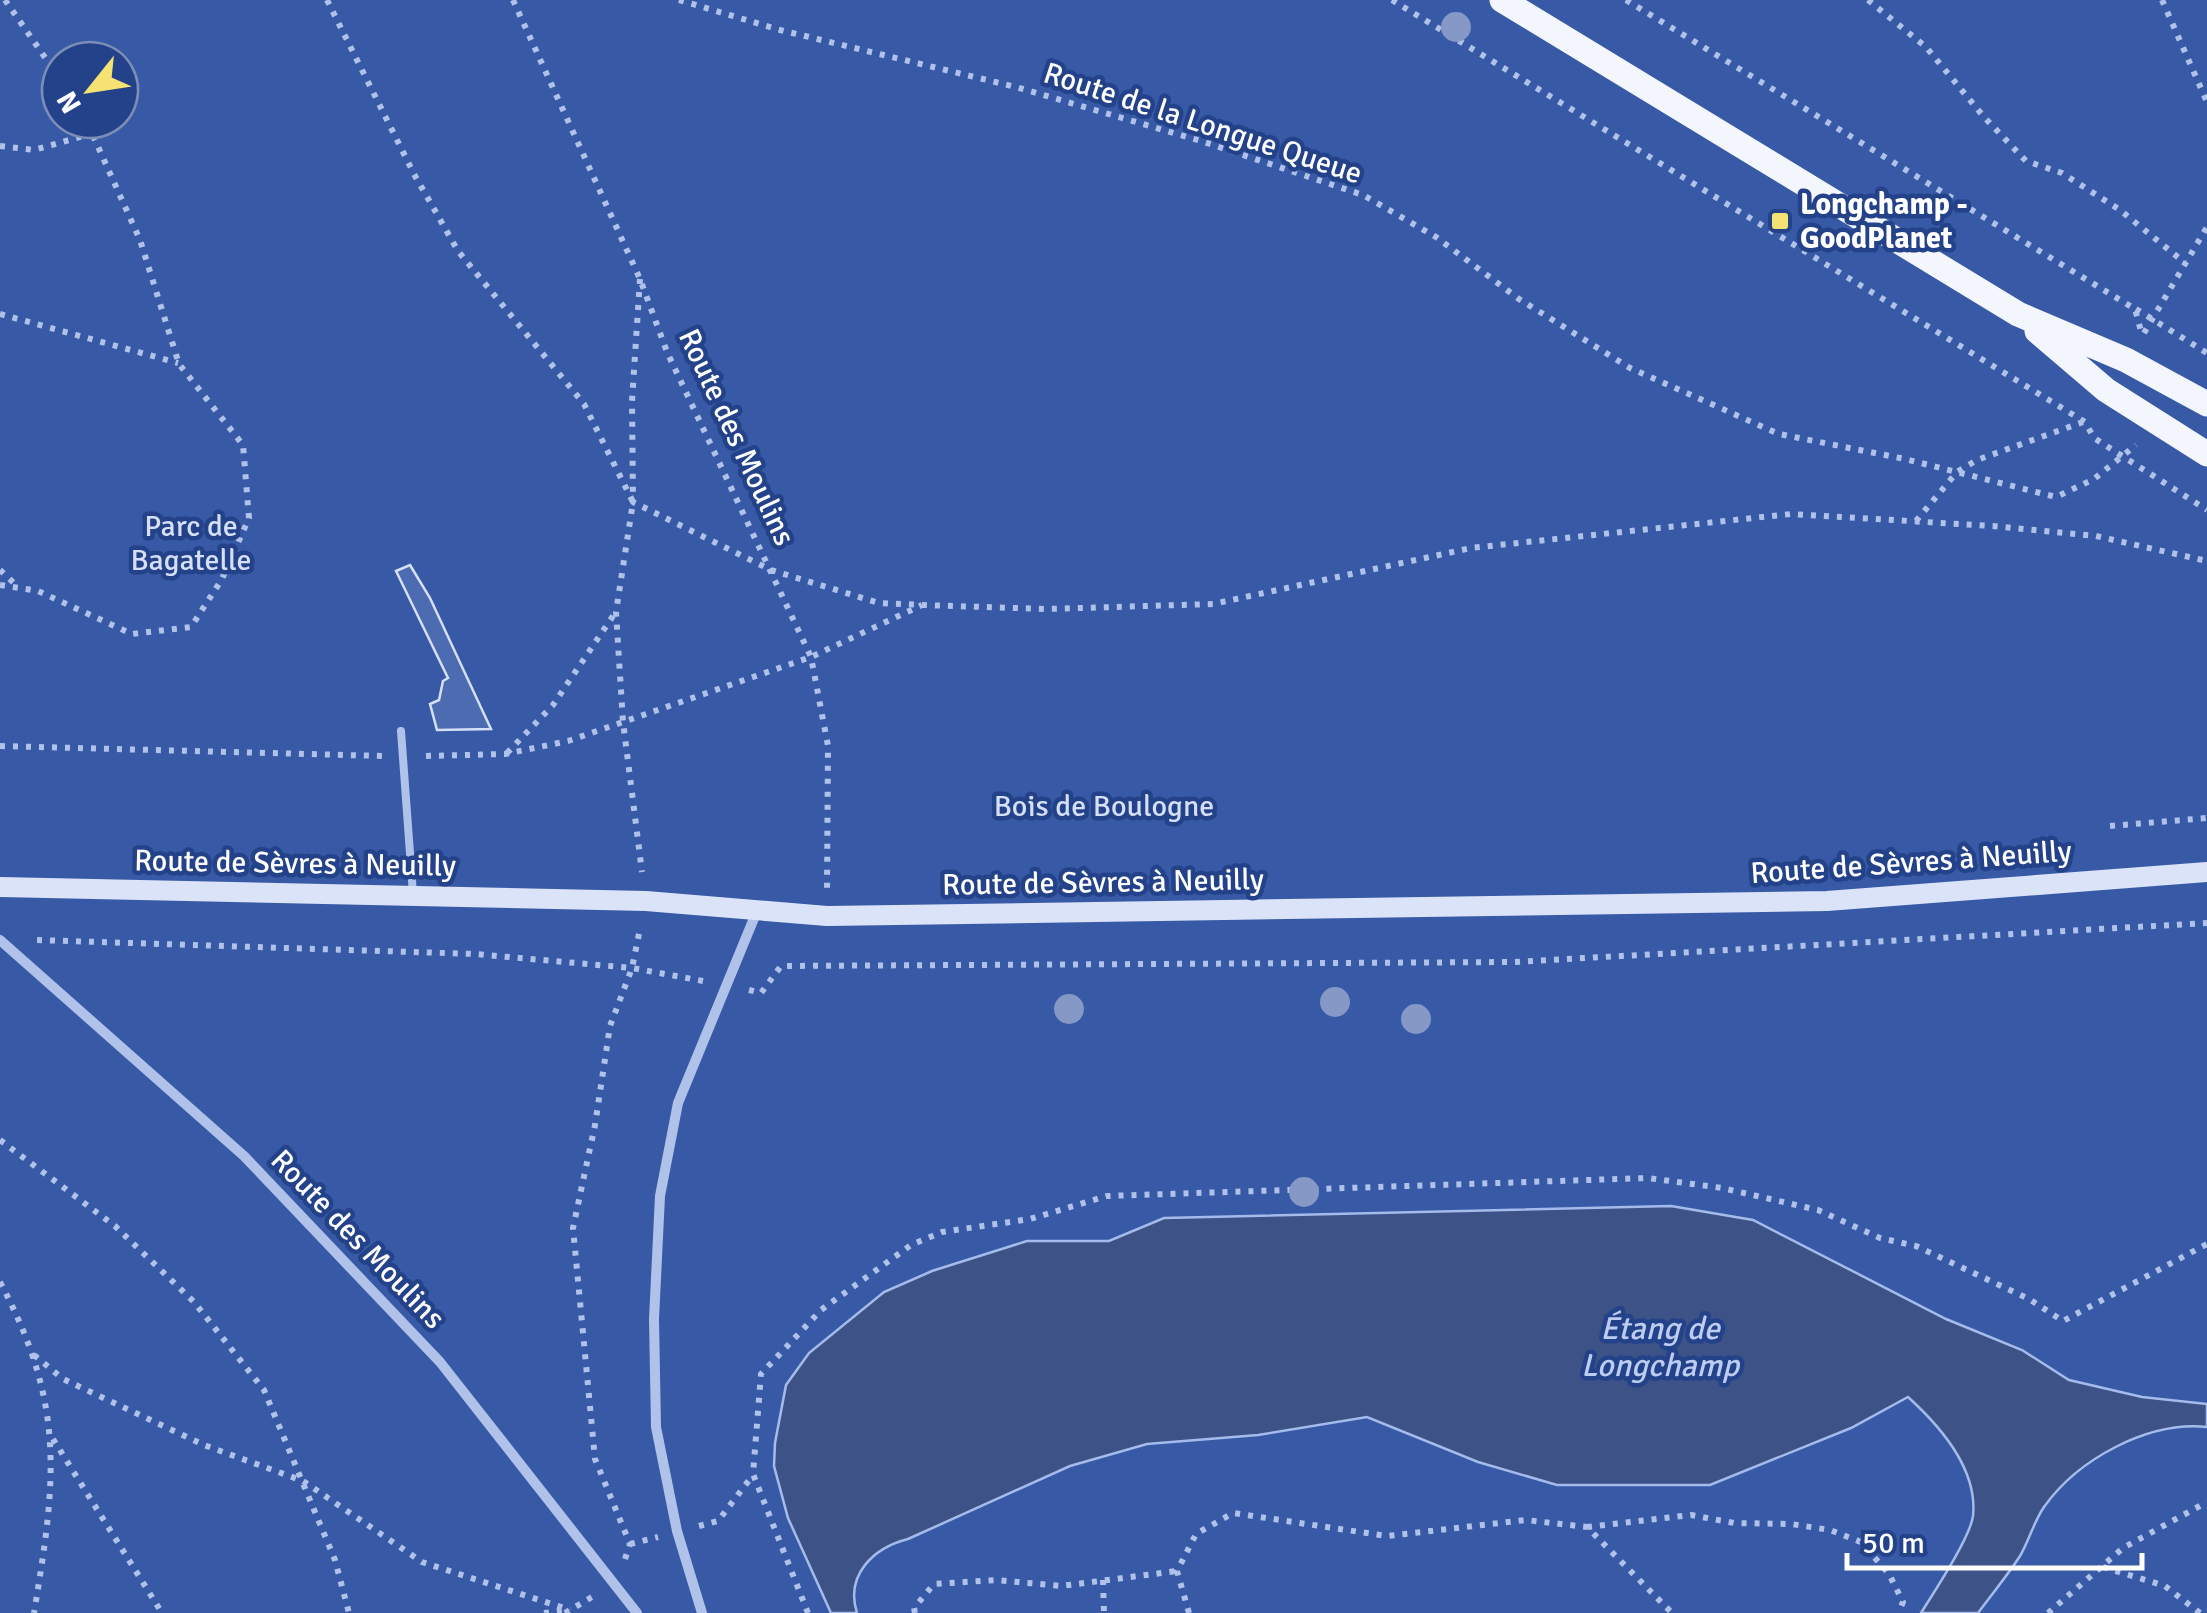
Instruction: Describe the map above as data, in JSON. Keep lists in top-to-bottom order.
{
  "streets": {
    "street": ["Route des Moulins", "Route de Sèvres à Neuilly"],
    "path": ["Route de la Longue Queue"]
  },
  "crossings": [
    ["Route des Moulins", "Route de Sèvres à Neuilly"]
  ],
  "water": ["Étang de Longchamp"],
  "parks": ["Parc de Bagatelle", "Bois de Boulogne"],
  "places": {
    "transit": ["Longchamp - GoodPlanet"]
  },
  "scale_bar": "50 m",
  "north": "bottom left"
}
